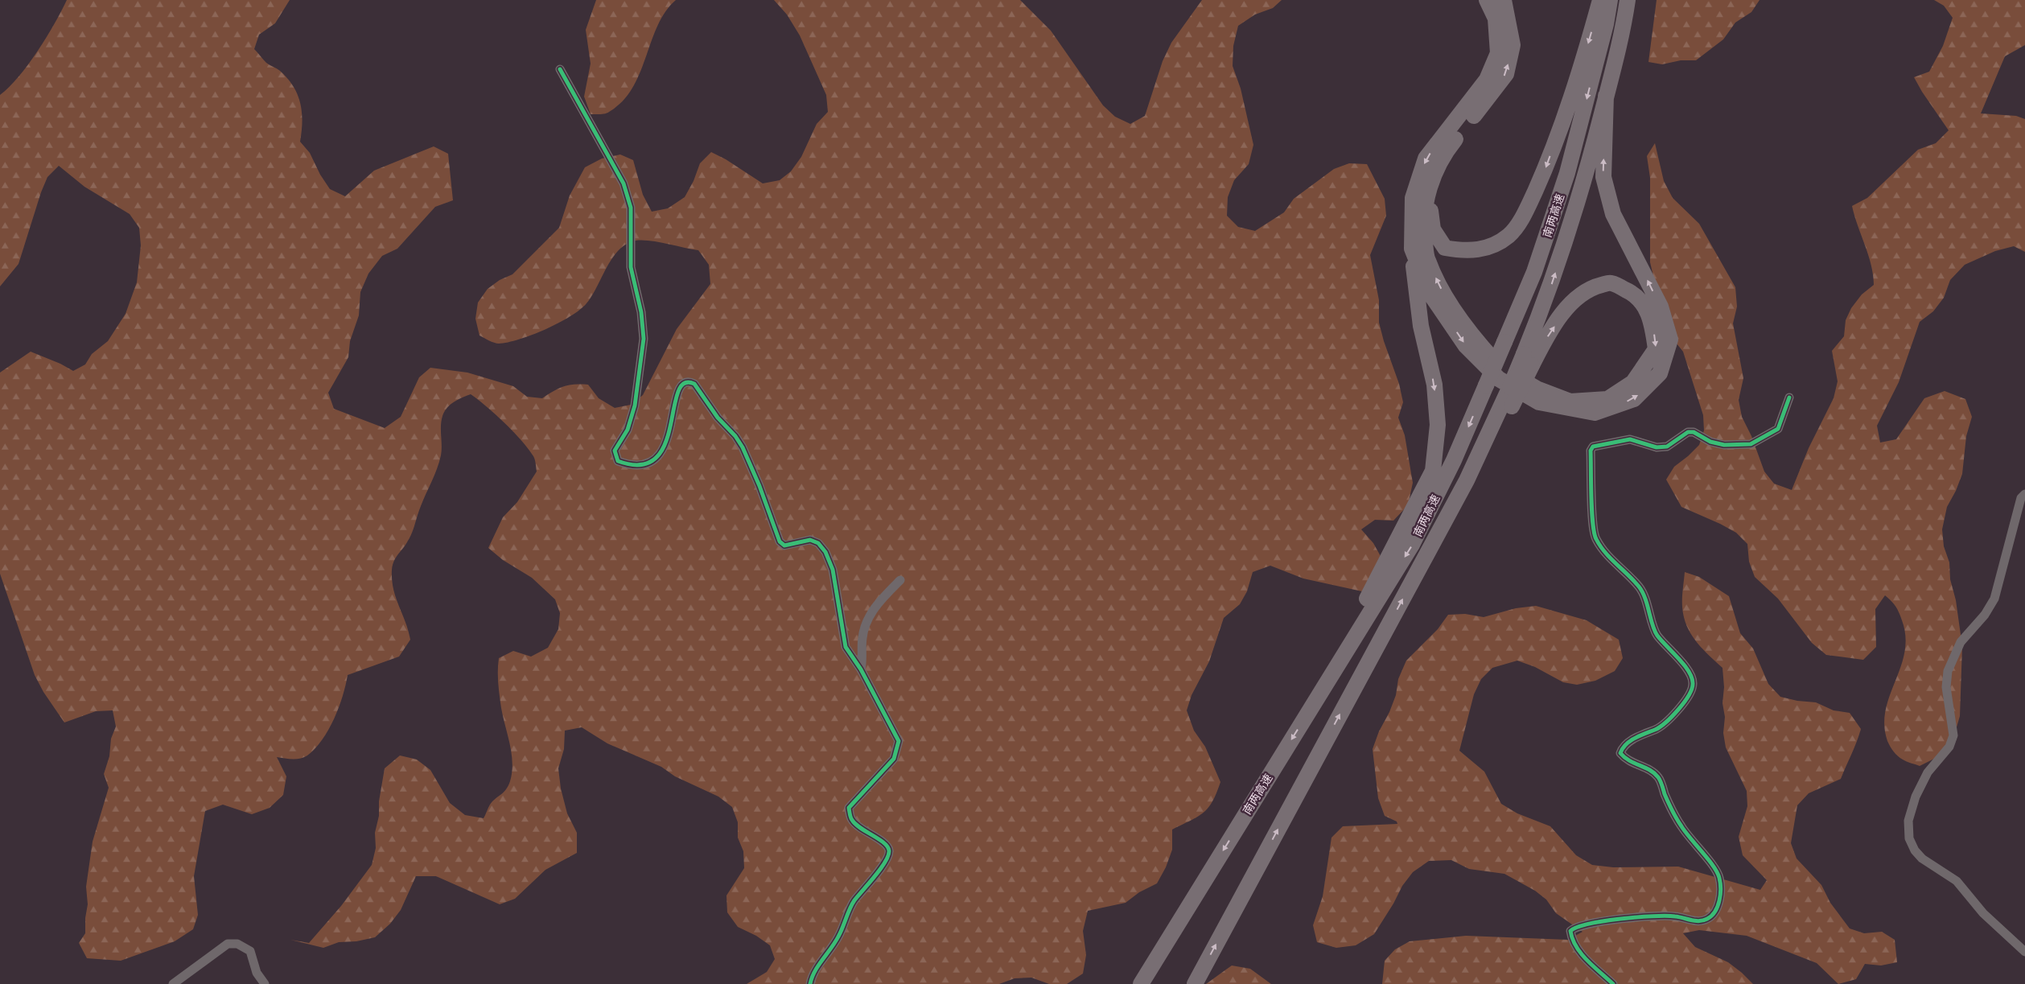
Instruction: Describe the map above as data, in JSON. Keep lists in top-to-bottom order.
{
  "streets": {
    "highway": ["南两高速"]
  }
}
